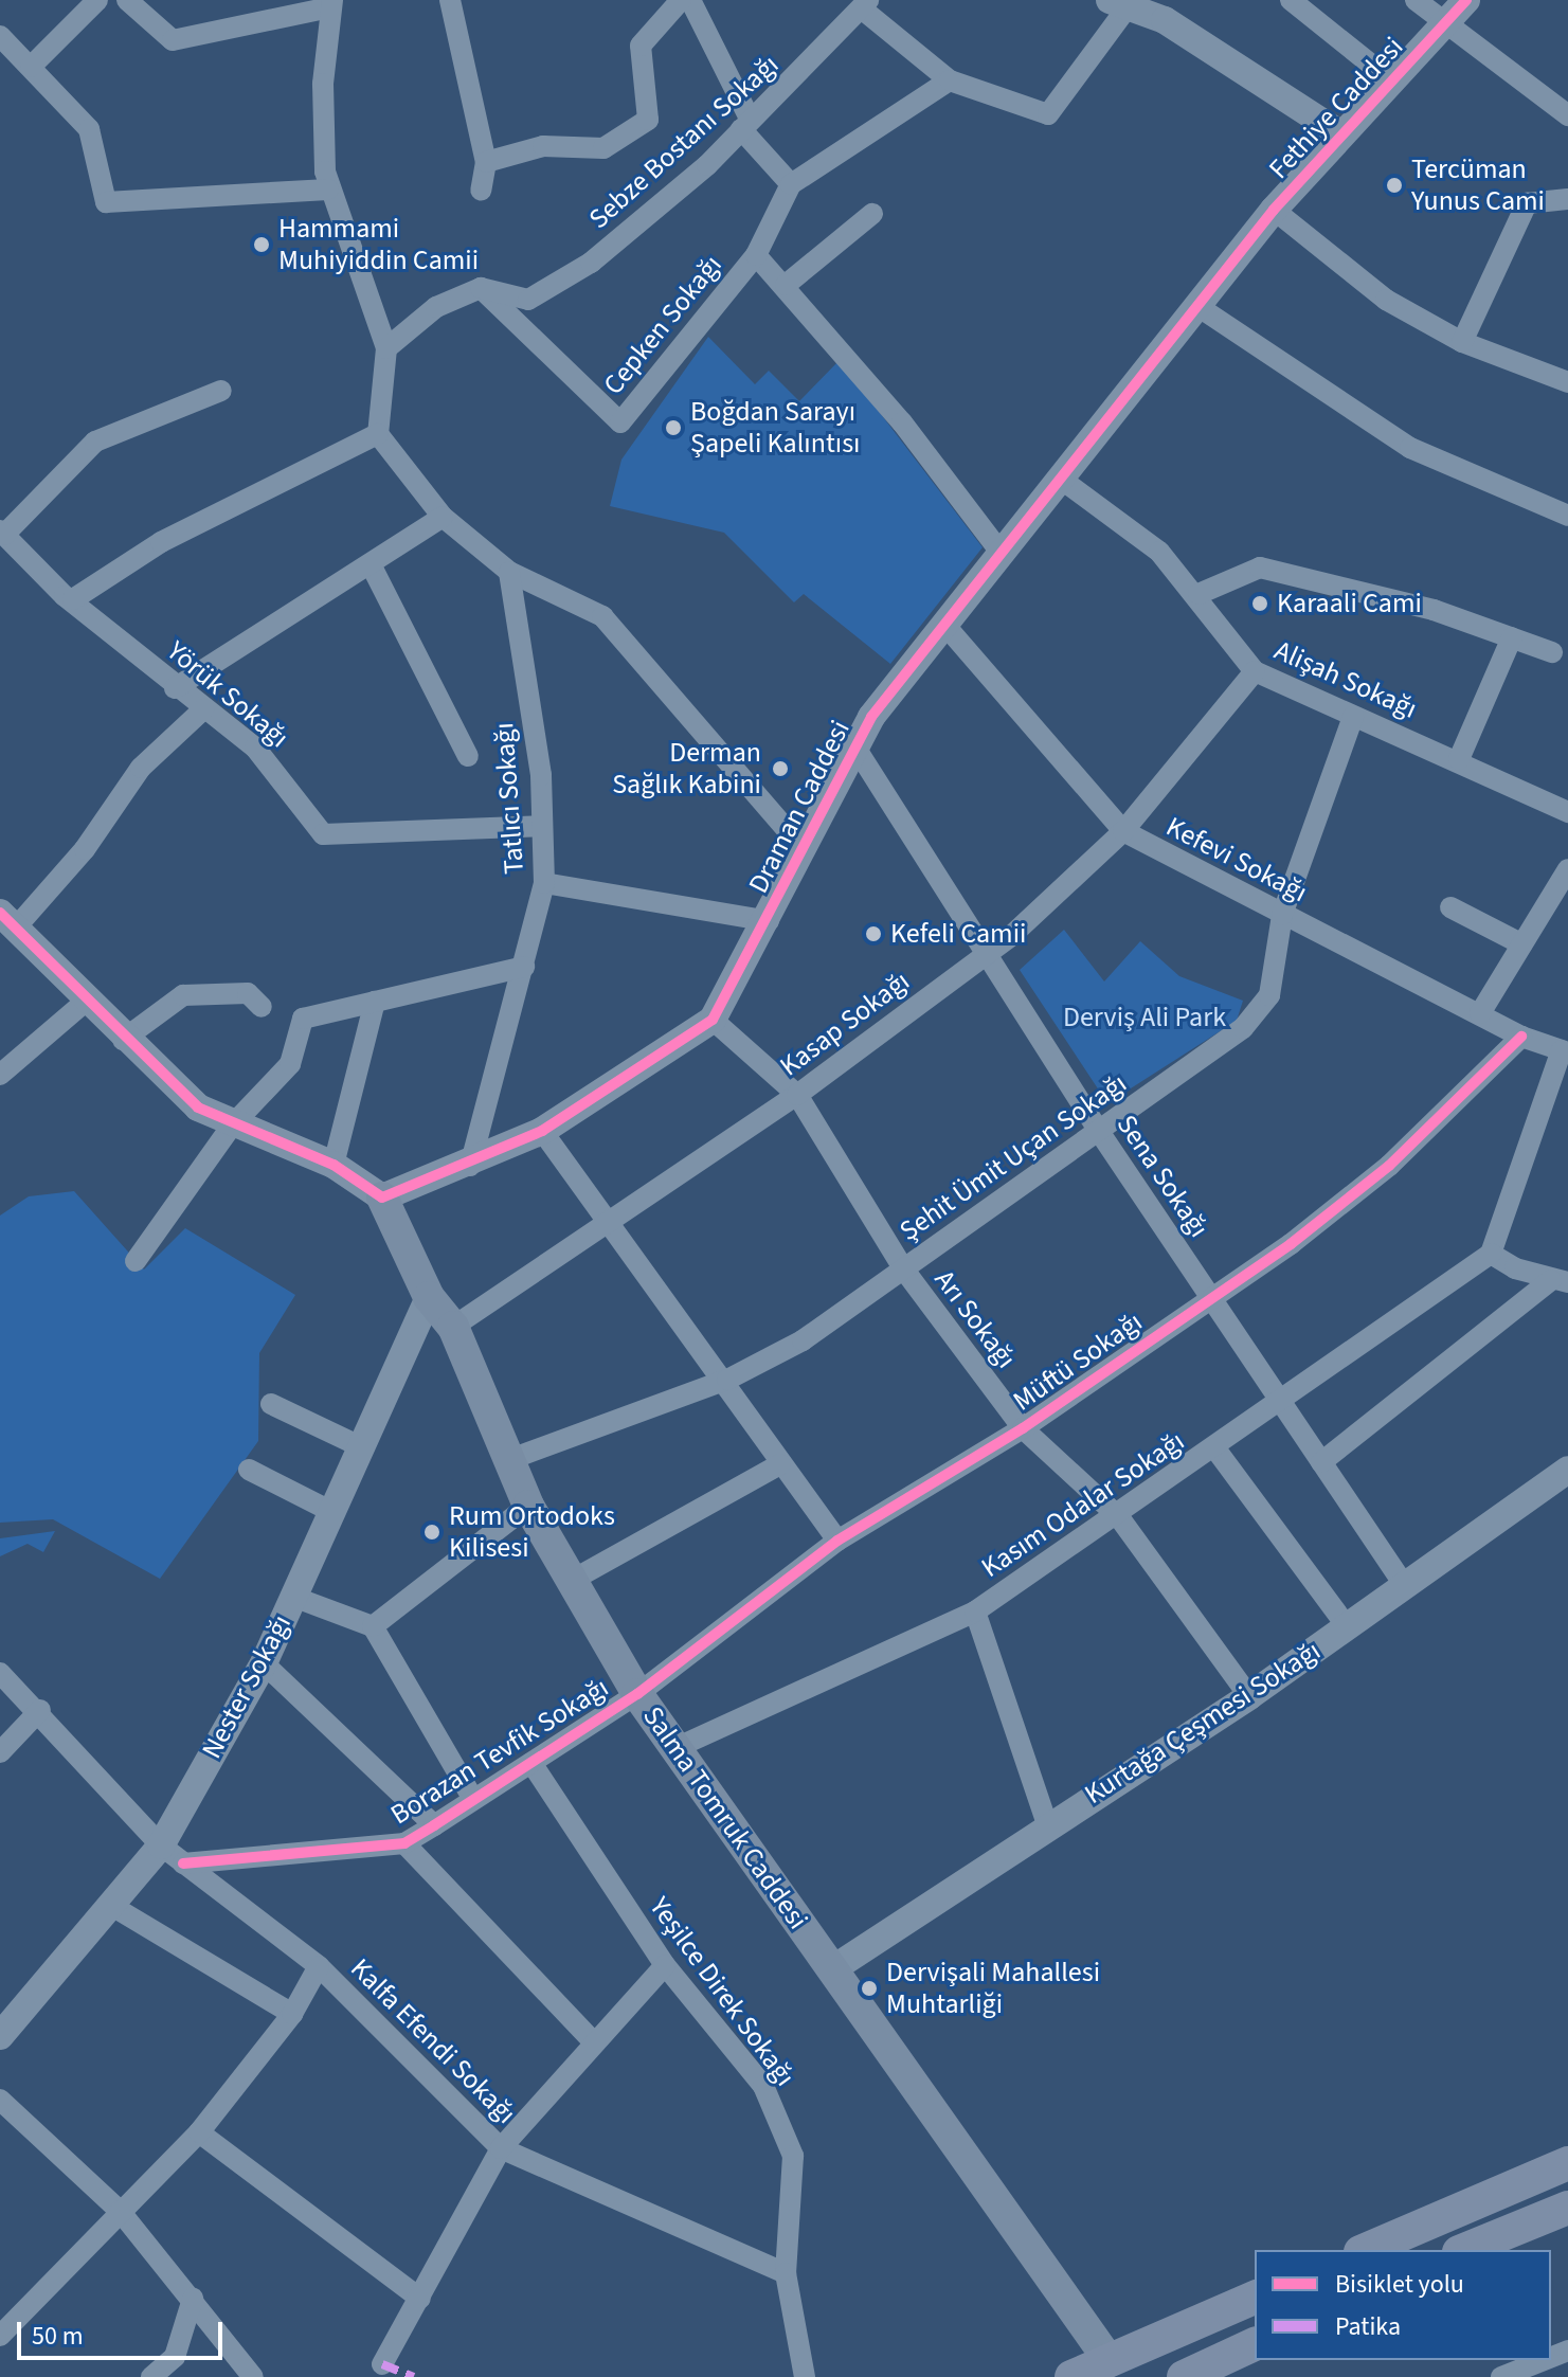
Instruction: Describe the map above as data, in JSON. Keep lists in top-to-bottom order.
{
  "streets": {
    "main road": ["Salma Tomruk Caddesi"],
    "street": [
      "Fethiye Caddesi",
      "Sebze Bostanı Sokağı",
      "Cepken Sokağı",
      "Alişah Sokağı",
      "Yörük Sokağı",
      "Tatlıcı Sokağı",
      "Draman Caddesi",
      "Kefevi Sokağı",
      "Kasap Sokağı",
      "Şehit Ümit Uçan Sokağı",
      "Sena Sokağı",
      "Arı Sokağı",
      "Müftü Sokağı",
      "Kasım Odalar Sokağı",
      "Nester Sokağı",
      "Kurtağa Çeşmesi Sokağı",
      "Borazan Tevfik Sokağı",
      "Yeşilce Direk Sokağı",
      "Kalfa Efendi Sokağı"
    ]
  },
  "crossings": [
    ["Fethiye Caddesi", "Draman Caddesi"],
    ["Sebze Bostanı Sokağı", "Cepken Sokağı"],
    ["Cepken Sokağı", "Draman Caddesi"],
    ["Alişah Sokağı", "Draman Caddesi"],
    ["Alişah Sokağı", "Kasap Sokağı"],
    ["Alişah Sokağı", "Şehit Ümit Uçan Sokağı"],
    ["Yörük Sokağı", "Tatlıcı Sokağı"],
    ["Tatlıcı Sokağı", "Draman Caddesi"],
    ["Draman Caddesi", "Kefevi Sokağı"],
    ["Draman Caddesi", "Sena Sokağı"],
    ["Draman Caddesi", "Arı Sokağı"],
    ["Draman Caddesi", "Salma Tomruk Caddesi"],
    ["Kefevi Sokağı", "Kasap Sokağı"],
    ["Kefevi Sokağı", "Şehit Ümit Uçan Sokağı"],
    ["Kefevi Sokağı", "Müftü Sokağı"],
    ["Kasap Sokağı", "Sena Sokağı"],
    ["Kasap Sokağı", "Arı Sokağı"],
    ["Kasap Sokağı", "Salma Tomruk Caddesi"],
    ["Şehit Ümit Uçan Sokağı", "Sena Sokağı"],
    ["Şehit Ümit Uçan Sokağı", "Arı Sokağı"],
    ["Şehit Ümit Uçan Sokağı", "Salma Tomruk Caddesi"],
    ["Sena Sokağı", "Müftü Sokağı"],
    ["Sena Sokağı", "Kasım Odalar Sokağı"],
    ["Sena Sokağı", "Kurtağa Çeşmesi Sokağı"],
    ["Arı Sokağı", "Müftü Sokağı"],
    ["Arı Sokağı", "Kasım Odalar Sokağı"],
    ["Arı Sokağı", "Kurtağa Çeşmesi Sokağı"],
    ["Müftü Sokağı", "Borazan Tevfik Sokağı"],
    ["Müftü Sokağı", "Salma Tomruk Caddesi"],
    ["Kasım Odalar Sokağı", "Salma Tomruk Caddesi"],
    ["Nester Sokağı", "Salma Tomruk Caddesi"],
    ["Nester Sokağı", "Kalfa Efendi Sokağı"],
    ["Kurtağa Çeşmesi Sokağı", "Salma Tomruk Caddesi"],
    ["Borazan Tevfik Sokağı", "Salma Tomruk Caddesi"],
    ["Borazan Tevfik Sokağı", "Yeşilce Direk Sokağı"],
    ["Borazan Tevfik Sokağı", "Kalfa Efendi Sokağı"],
    ["Yeşilce Direk Sokağı", "Kalfa Efendi Sokağı"]
  ],
  "parks": ["Derviş Ali Park"],
  "places": [
    "Tercüman Yunus Cami",
    "Hammami Muhiyiddin Camii",
    "Boğdan Sarayı Şapeli Kalıntısı",
    "Karaali Cami",
    "Derman Sağlık Kabini",
    "Kefeli Camii",
    "Rum Ortodoks Kilisesi",
    "Dervişali Mahallesi Muhtarliği"
  ],
  "legend": ["Bisiklet yolu", "Patika"],
  "scale_bar": "50 m"
}
